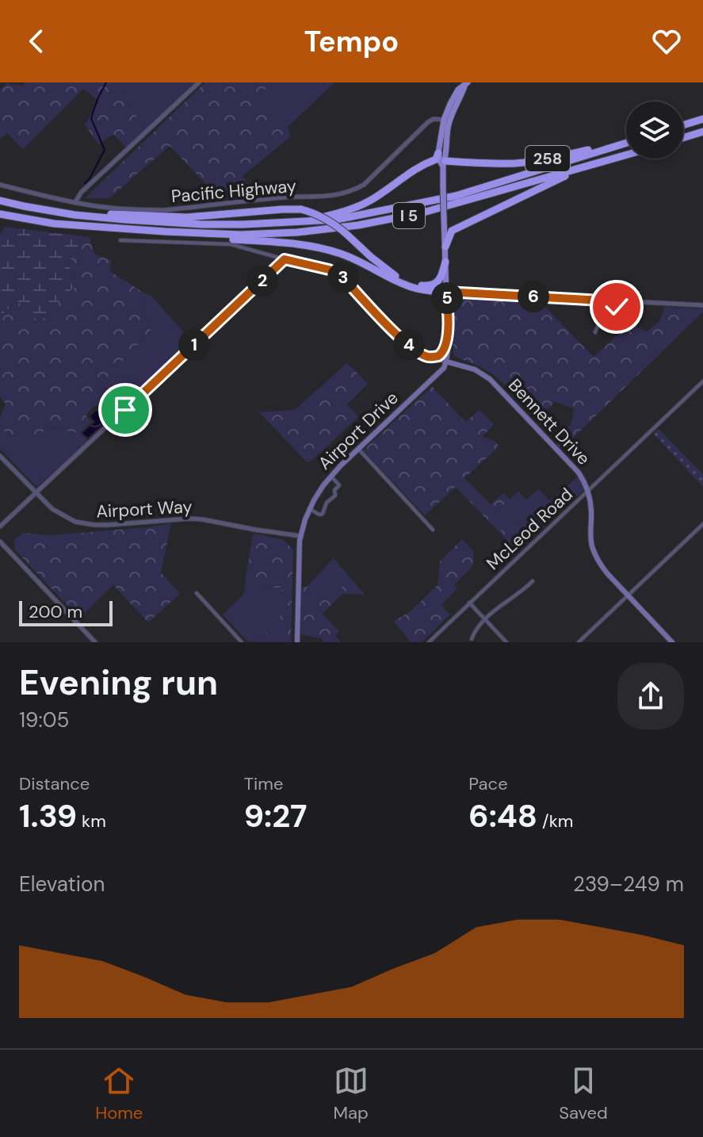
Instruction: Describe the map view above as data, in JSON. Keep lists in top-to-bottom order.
{
  "streets": {
    "highway": ["258", "I 5"],
    "main road": ["Bennett Drive", "Airport Drive"],
    "street": ["Pacific Highway", "Airport Way", "McLeod Road"]
  },
  "crossings": [
    ["Bennett Drive", "Airport Drive"],
    ["Bennett Drive", "McLeod Road"],
    ["Airport Drive", "Airport Way"]
  ],
  "scale_bar": "200 m",
  "page": {
    "header": "Tempo",
    "pins": [
      "3",
      "2",
      "6",
      "5",
      "1",
      "4"
    ],
    "scale": "200 m",
    "heading": ["Evening run", "19:05"],
    "stats": [
      ["Distance", "1.39 km"],
      ["Time", "9:27"],
      ["Pace", "6:48 /km"]
    ],
    "chart": ["Elevation", "239–249 m"],
    "tabs": ["Home", "Map", "Saved"]
  }
}
